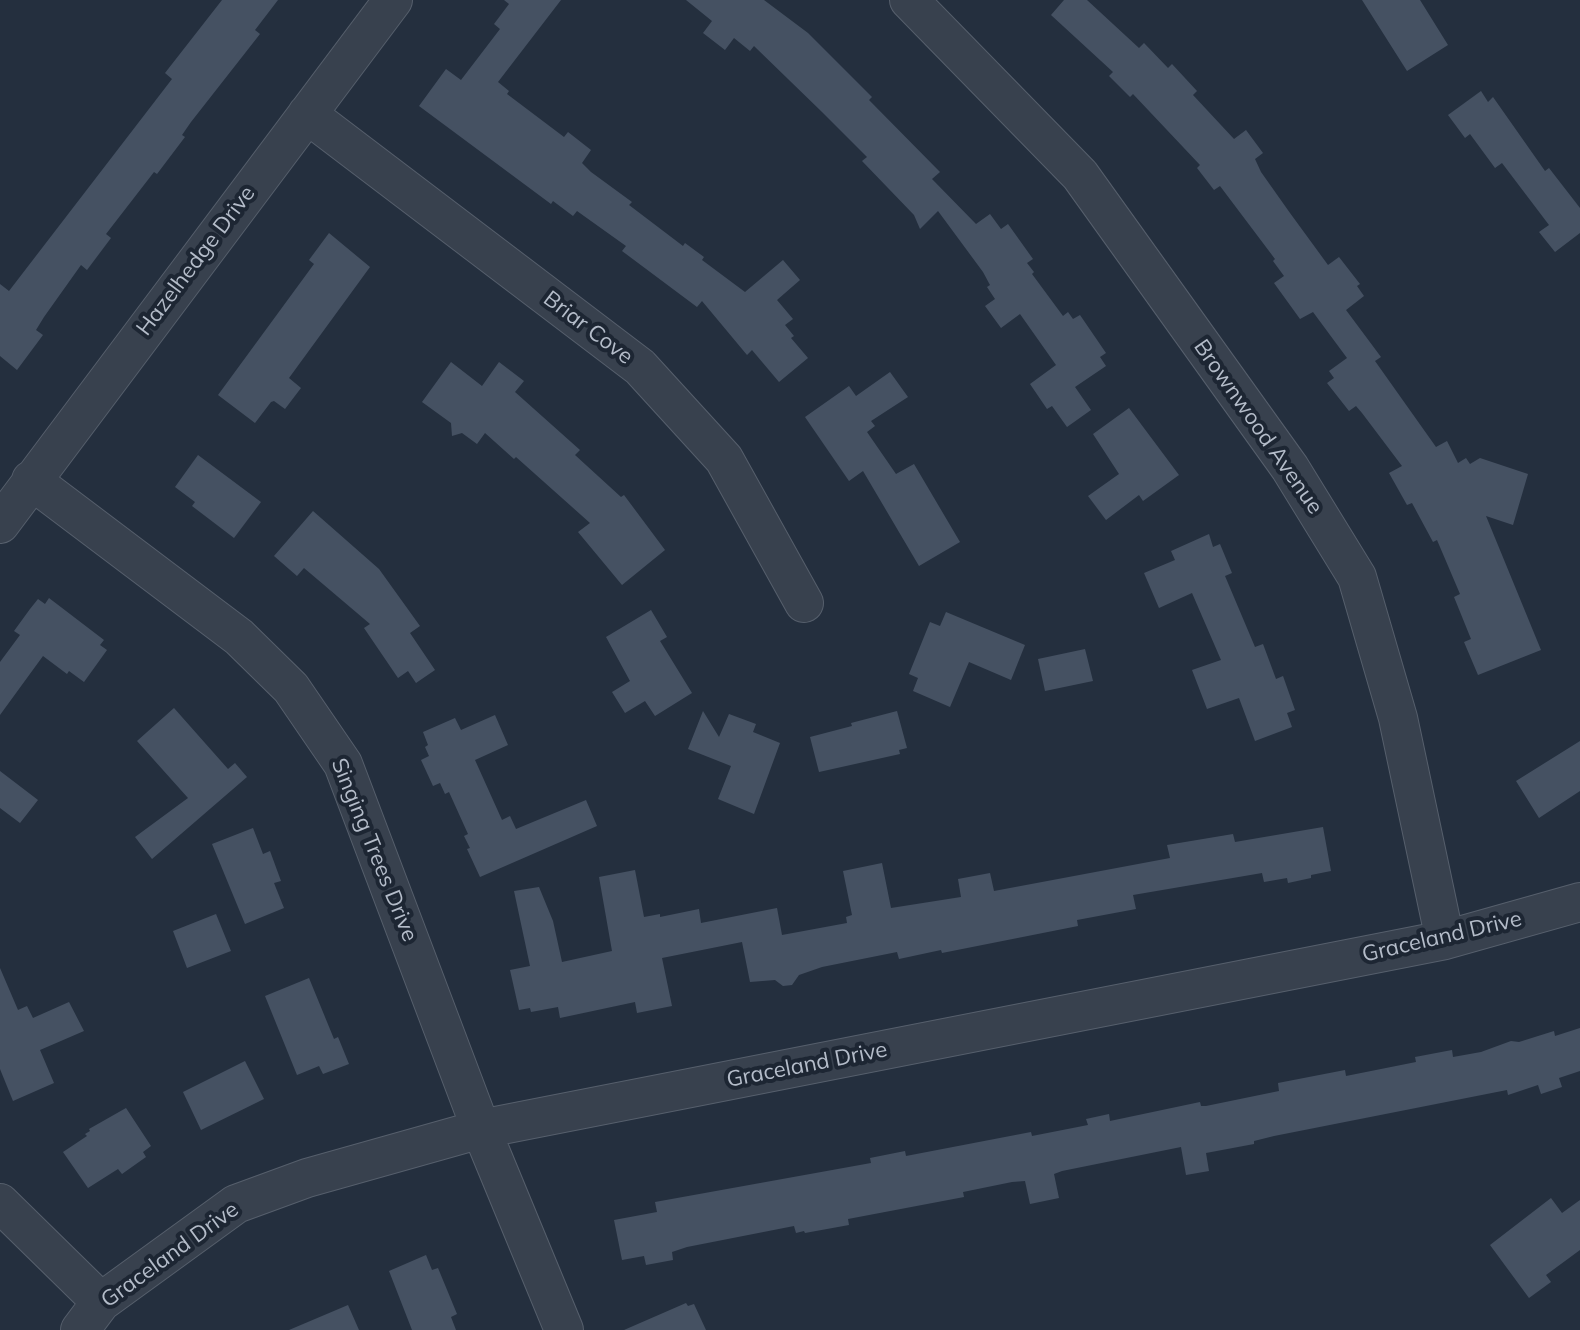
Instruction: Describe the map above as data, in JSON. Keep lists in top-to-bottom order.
{
  "streets": {
    "street": [
      "Hazelhedge Drive",
      "Briar Cove",
      "Brownwood Avenue",
      "Singing Trees Drive",
      "Graceland Drive"
    ]
  },
  "crossings": [
    ["Hazelhedge Drive", "Briar Cove"],
    ["Hazelhedge Drive", "Singing Trees Drive"],
    ["Brownwood Avenue", "Graceland Drive"],
    ["Singing Trees Drive", "Graceland Drive"]
  ]
}
